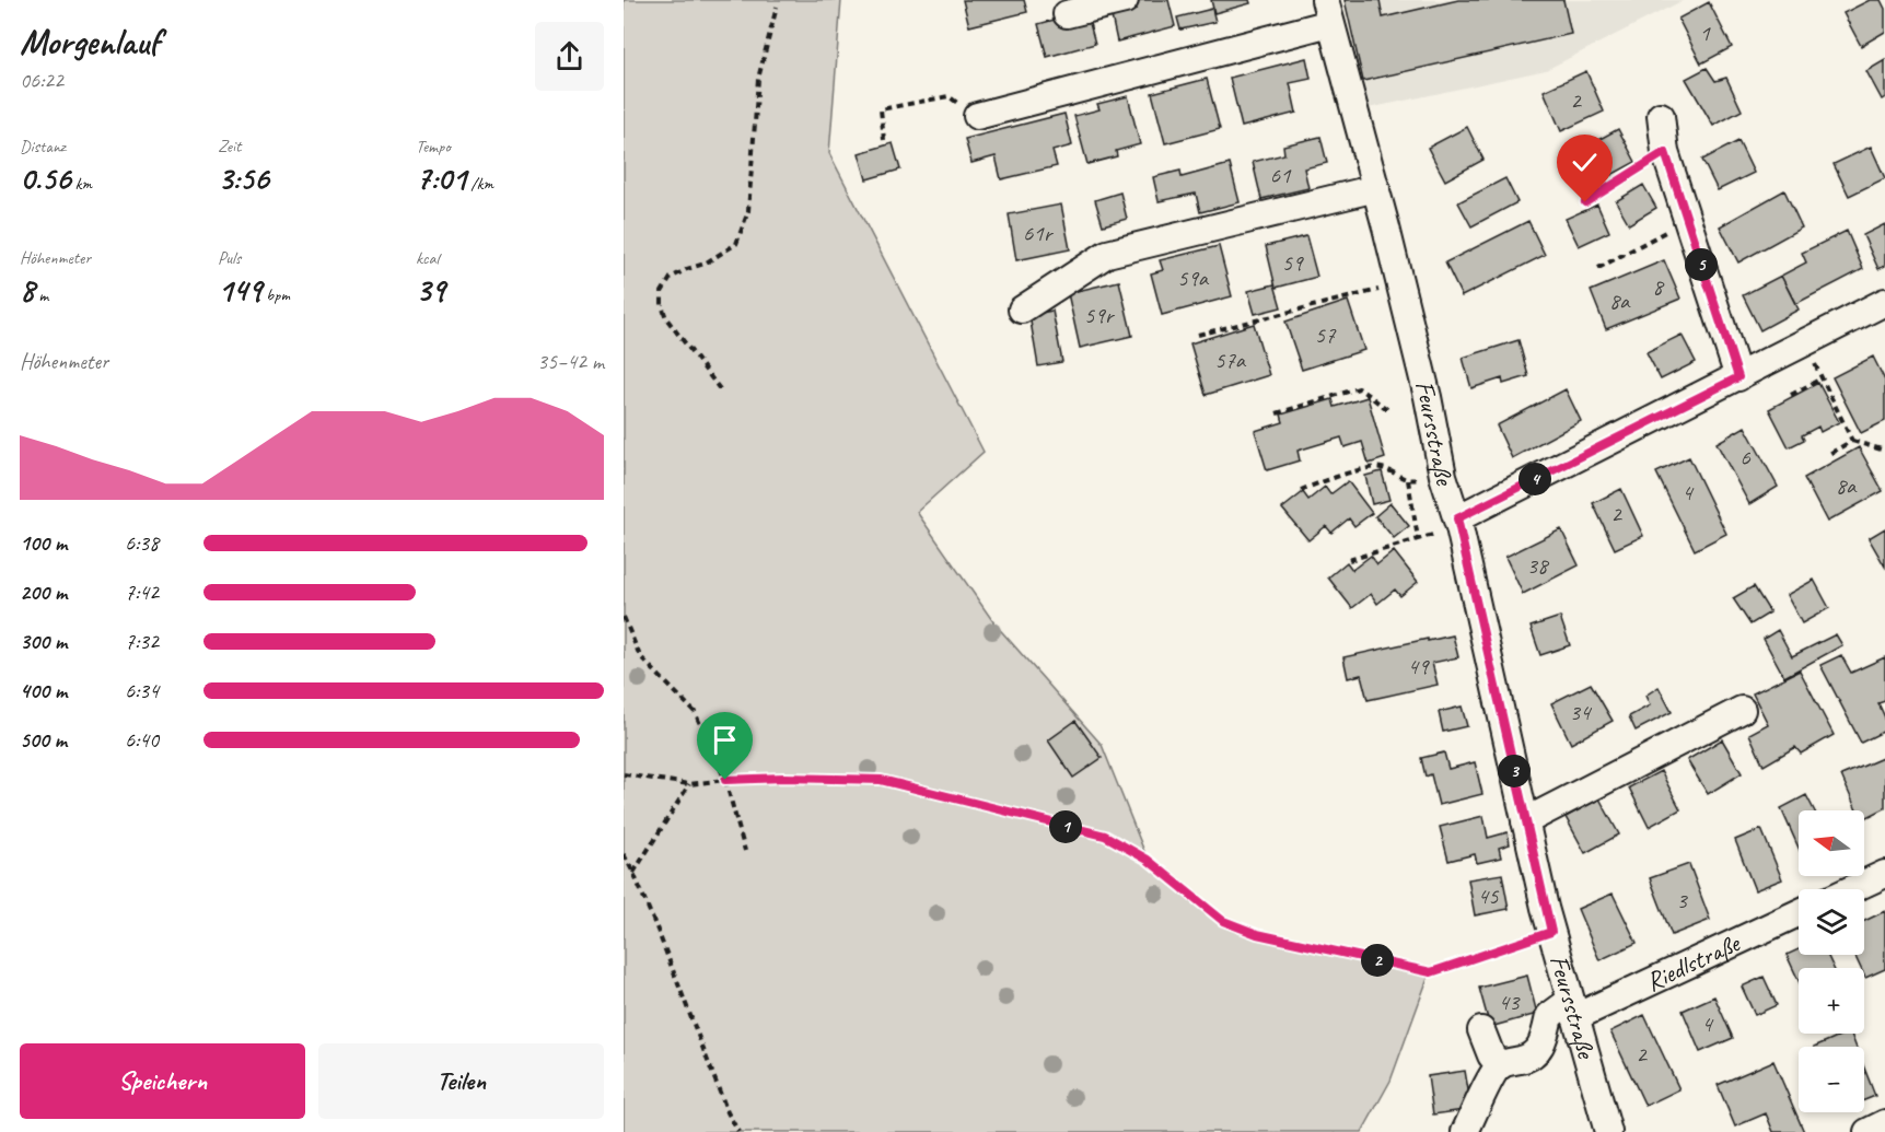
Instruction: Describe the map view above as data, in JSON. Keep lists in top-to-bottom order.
{
  "streets": {
    "street": ["Feursstraße", "Riedlstraße"]
  },
  "crossings": [
    ["Feursstraße", "Riedlstraße"]
  ],
  "house_numbers": [
    "1",
    "2",
    "61",
    "61r",
    "59",
    "59a",
    "8",
    "8a",
    "59r",
    "57",
    "57a",
    "6",
    "8a",
    "4",
    "2",
    "38",
    "49",
    "34",
    "45",
    "3",
    "43",
    "4",
    "2"
  ],
  "north": "left",
  "page": {
    "heading": ["Morgenlauf", "06:22"],
    "stats": [
      ["Distanz", "0.56 km"],
      ["Zeit", "3:56"],
      ["Tempo", "7:01 /km"],
      ["Höhenmeter", "8 m"],
      ["Puls", "149 bpm"],
      ["kcal", "39"]
    ],
    "pins": [
      "5",
      "4",
      "3",
      "1",
      "2"
    ],
    "chart": ["Höhenmeter", "35–42 m"],
    "list": [
      {
        "name": "100 m",
        "note": "6:38"
      },
      {
        "name": "200 m",
        "note": "7:42"
      },
      {
        "name": "300 m",
        "note": "7:32"
      },
      {
        "name": "400 m",
        "note": "6:34"
      },
      {
        "name": "500 m",
        "note": "6:40"
      }
    ],
    "map_buttons": ["+", "−"],
    "buttons": ["Speichern", "Teilen"]
  }
}
